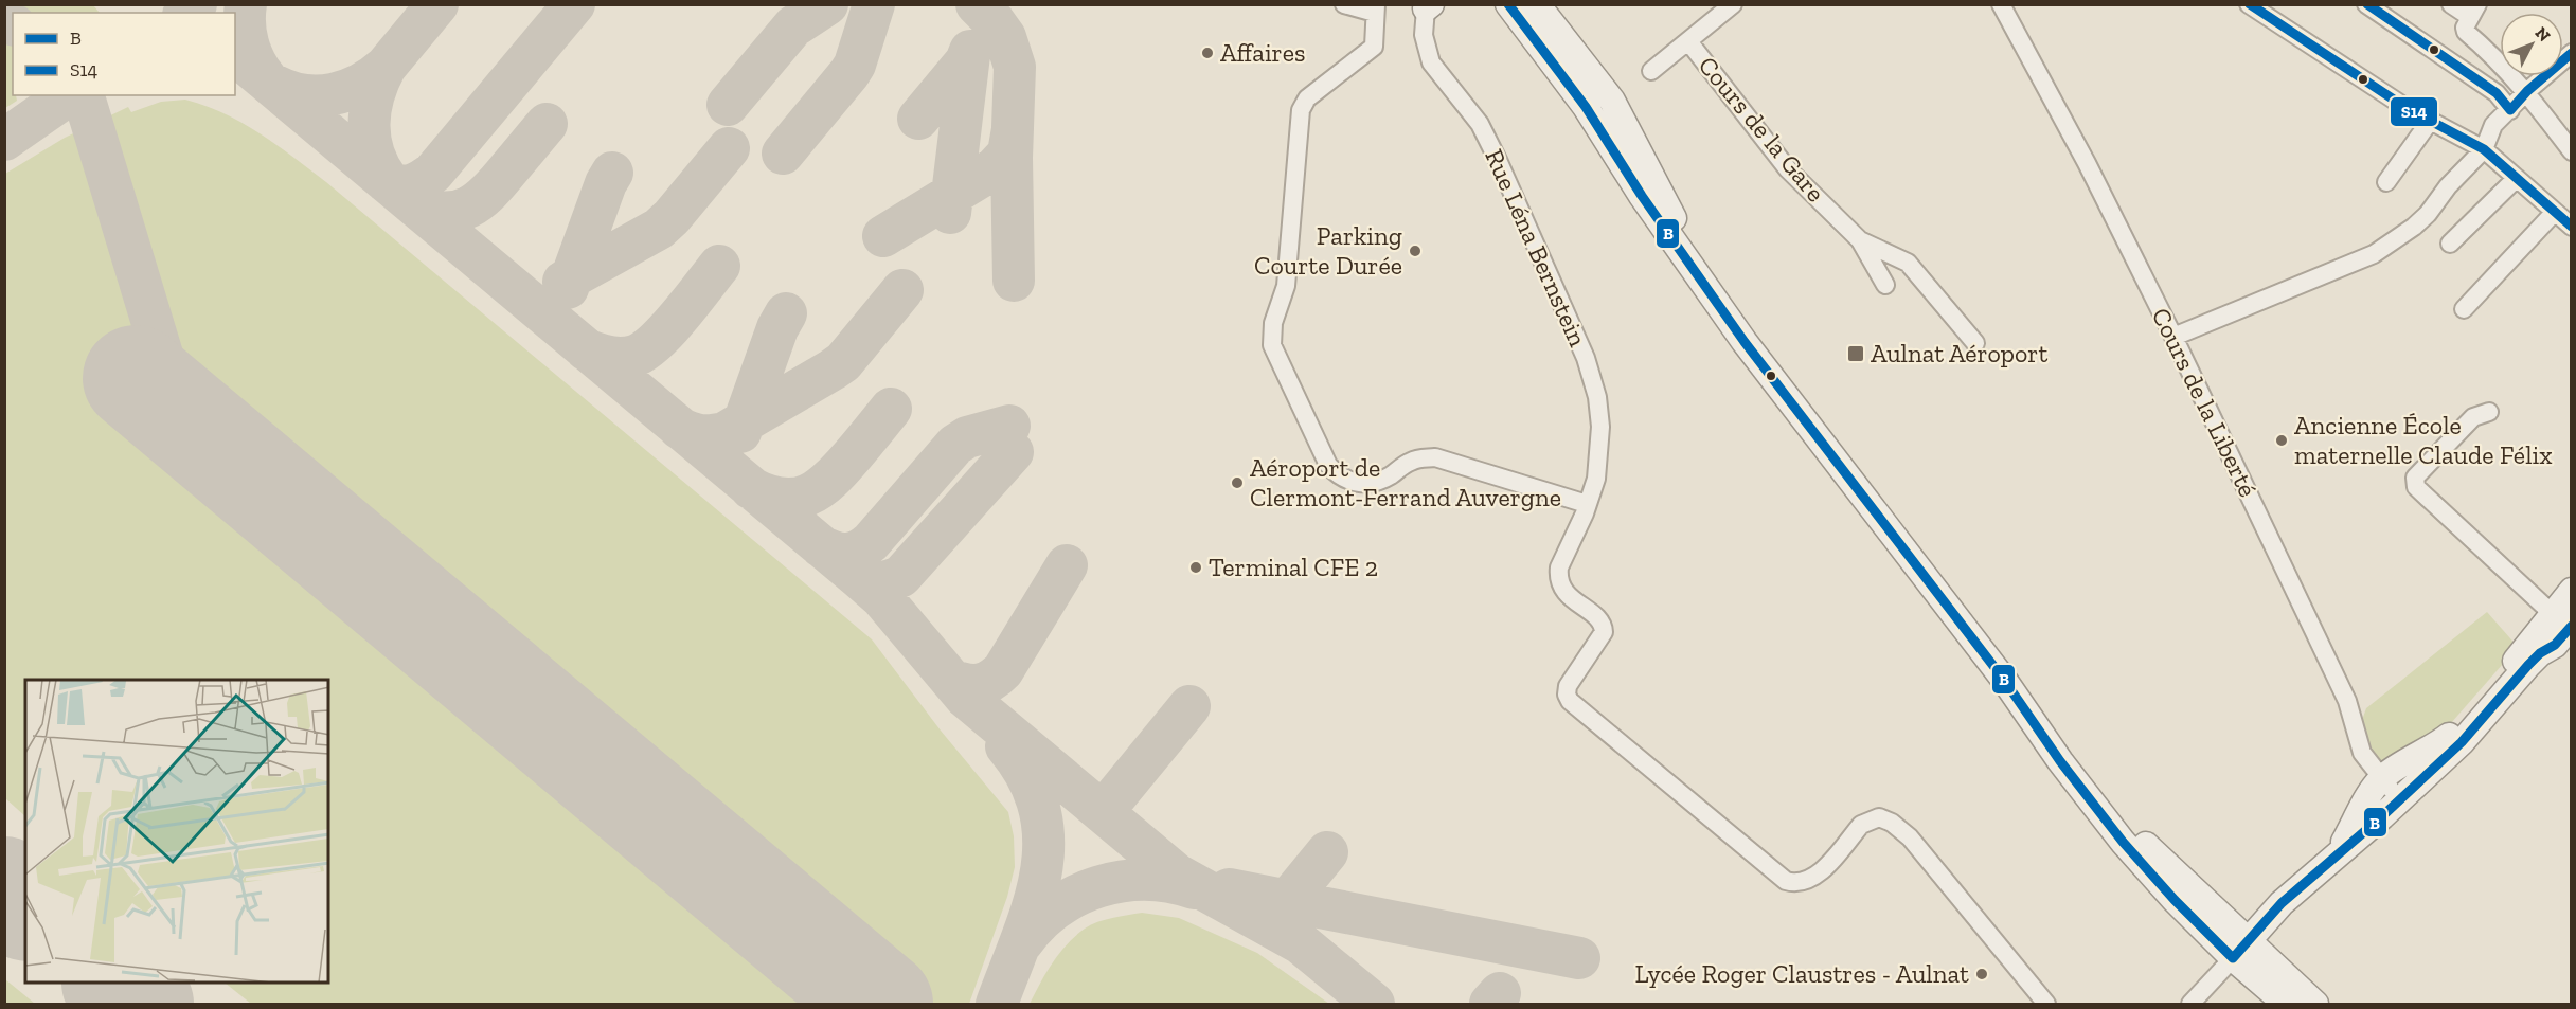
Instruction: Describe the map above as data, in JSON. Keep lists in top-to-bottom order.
{
  "streets": {
    "street": ["Cours de la Gare", "Rue Léna Bernstein", "Cours de la Liberté"]
  },
  "places": {
    "other": [
      "Affaires",
      "Parking Courte Durée",
      "Ancienne École maternelle Claude Félix",
      "Aéroport de Clermont-Ferrand Auvergne",
      "Terminal CFE 2",
      "Lycée Roger Claustres - Aulnat"
    ],
    "transit": ["Aulnat Aéroport"]
  },
  "lines": ["transit line B", "transit line S14"],
  "legend": ["B", "S14"],
  "north": "top right"
}
